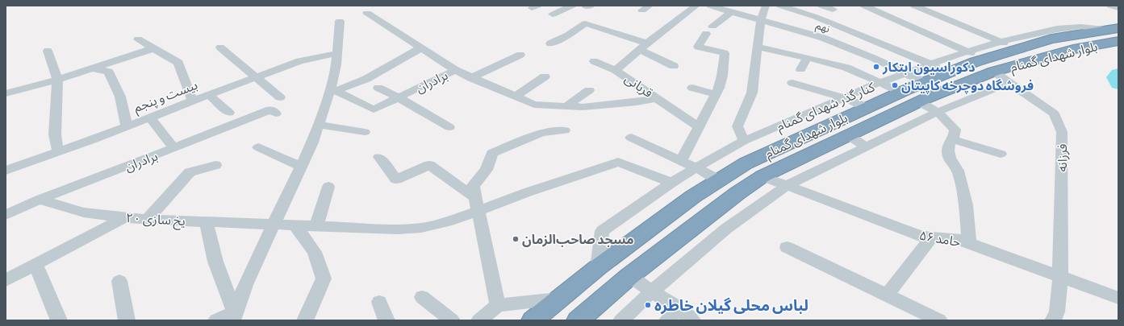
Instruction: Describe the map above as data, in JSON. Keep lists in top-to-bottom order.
{
  "streets": {
    "highway": ["بلوار شهدای گمنام"],
    "street": [
      "نهم",
      "برادران",
      "قربانی",
      "بیست و پنجم",
      "کنار گذر شهدای گمنام",
      "فرزانه",
      "یخ سازی ۲۰",
      "حامد ۵۶"
    ]
  },
  "crossings": [
    ["نهم", "بلوار شهدای گمنام"],
    ["نهم", "کنار گذر شهدای گمنام"],
    ["بلوار شهدای گمنام", "کنار گذر شهدای گمنام"],
    ["بلوار شهدای گمنام", "فرزانه"],
    ["بلوار شهدای گمنام", "حامد ۵۶"],
    ["برادران", "یخ سازی ۲۰"],
    ["کنار گذر شهدای گمنام", "فرزانه"],
    ["کنار گذر شهدای گمنام", "یخ سازی ۲۰"],
    ["فرزانه", "حامد ۵۶"]
  ],
  "places": [
    "دکوراسیون ابتکار",
    "فروشگاه دوچرخه کاپیتان",
    "مسجد صاحب‌الزمان",
    "لباس محلی گیلان خاطره"
  ]
}
